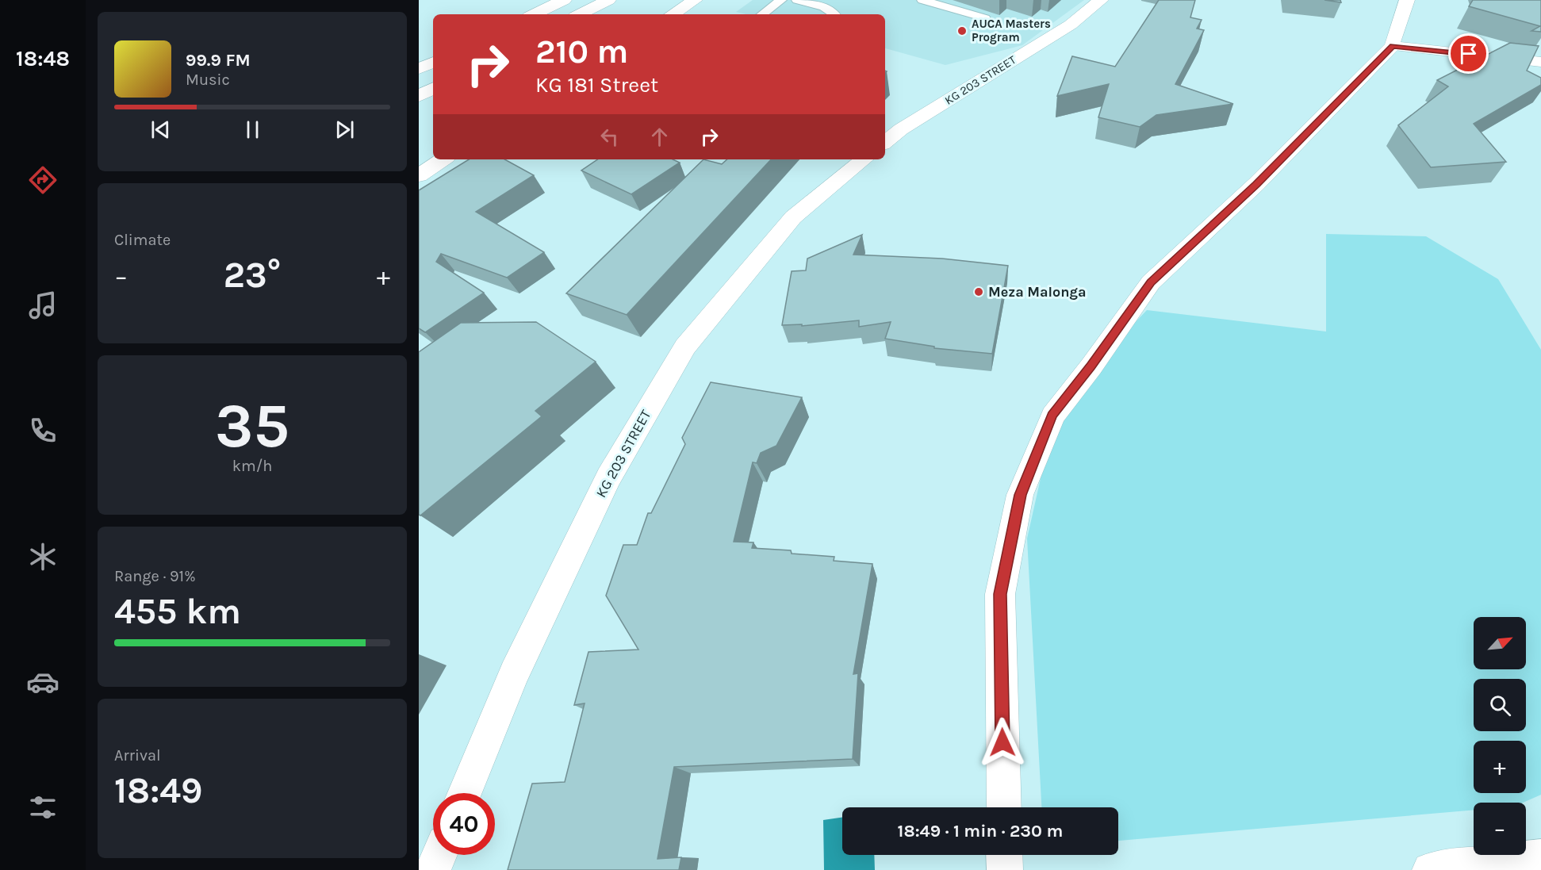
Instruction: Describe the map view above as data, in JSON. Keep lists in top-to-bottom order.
{
  "streets": {
    "street": ["KG 203 STREET"]
  },
  "places": ["AUCA Masters Program", "Meza Malonga"],
  "north": "top right",
  "page": {
    "tabs": "18:48",
    "turn": ["210 m", "KG 181 Street"],
    "song": ["99.9 FM", "Music"],
    "tile": [
      "Climate",
      ["35", "km/h"],
      ["Range · 91%", "455 km"],
      ["Arrival", "18:49"]
    ],
    "heat": ["−", "23°", "+"],
    "map_buttons": ["+", "−"],
    "limit": "40",
    "trip": "18:49 · 1 min · 230 m"
  }
}
